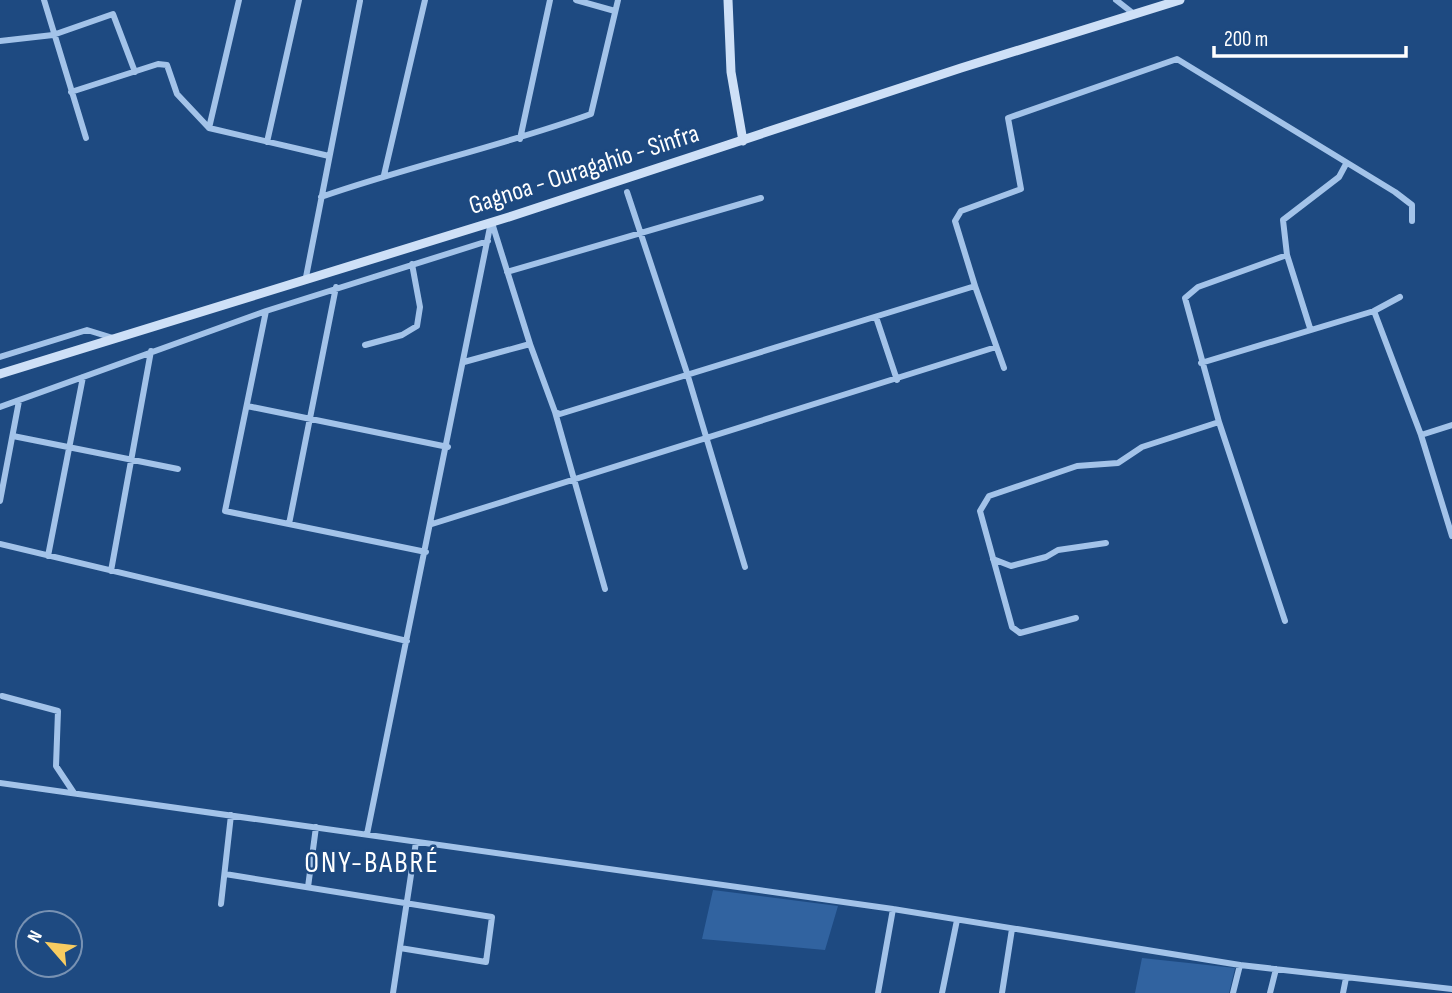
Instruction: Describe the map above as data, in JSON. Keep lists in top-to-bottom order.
{
  "streets": {
    "main road": ["Gagnoa - Ouragahio - Sinfra"]
  },
  "districts": ["ONY-BABRÉ"],
  "scale_bar": "200 m",
  "north": "top left"
}
